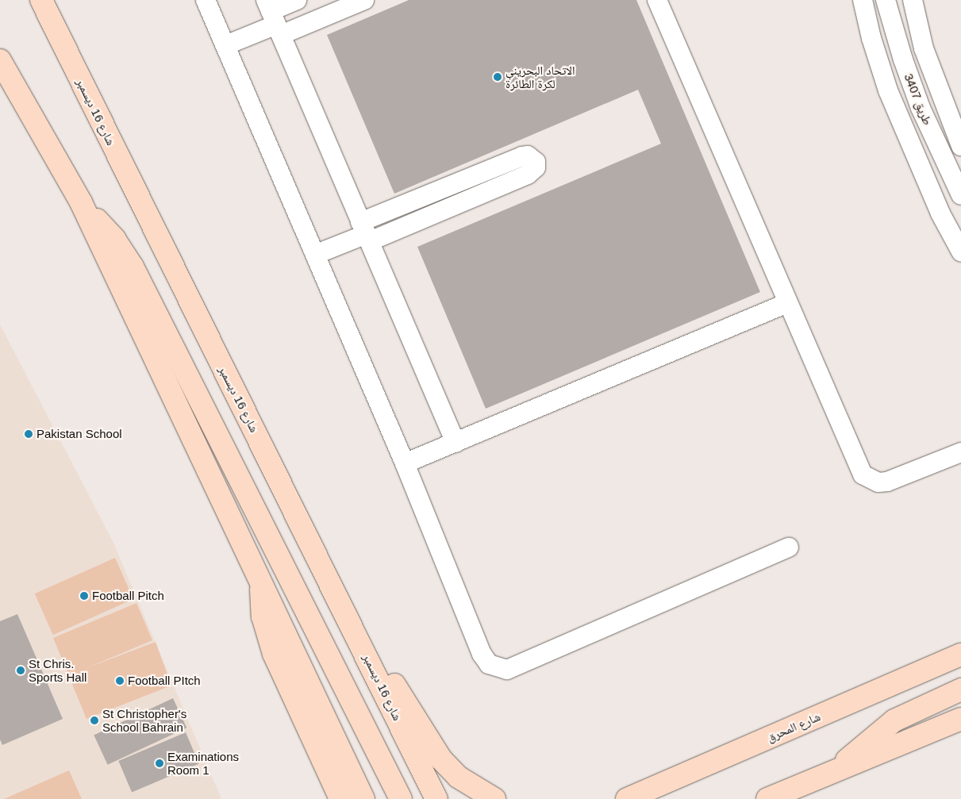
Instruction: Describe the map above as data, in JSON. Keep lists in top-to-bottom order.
{
  "streets": {
    "main road": ["شارع 16 ديسمبر", "شارع المحرق"],
    "street": ["طريق 3407"]
  },
  "places": [
    "الاتحاد البحريني لكرة الطائرة",
    "Pakistan School",
    "Football Pitch",
    "St Chris. Sports Hall",
    "Football PItch",
    "St Christopher's School Bahrain",
    "Examinations Room 1"
  ]
}
